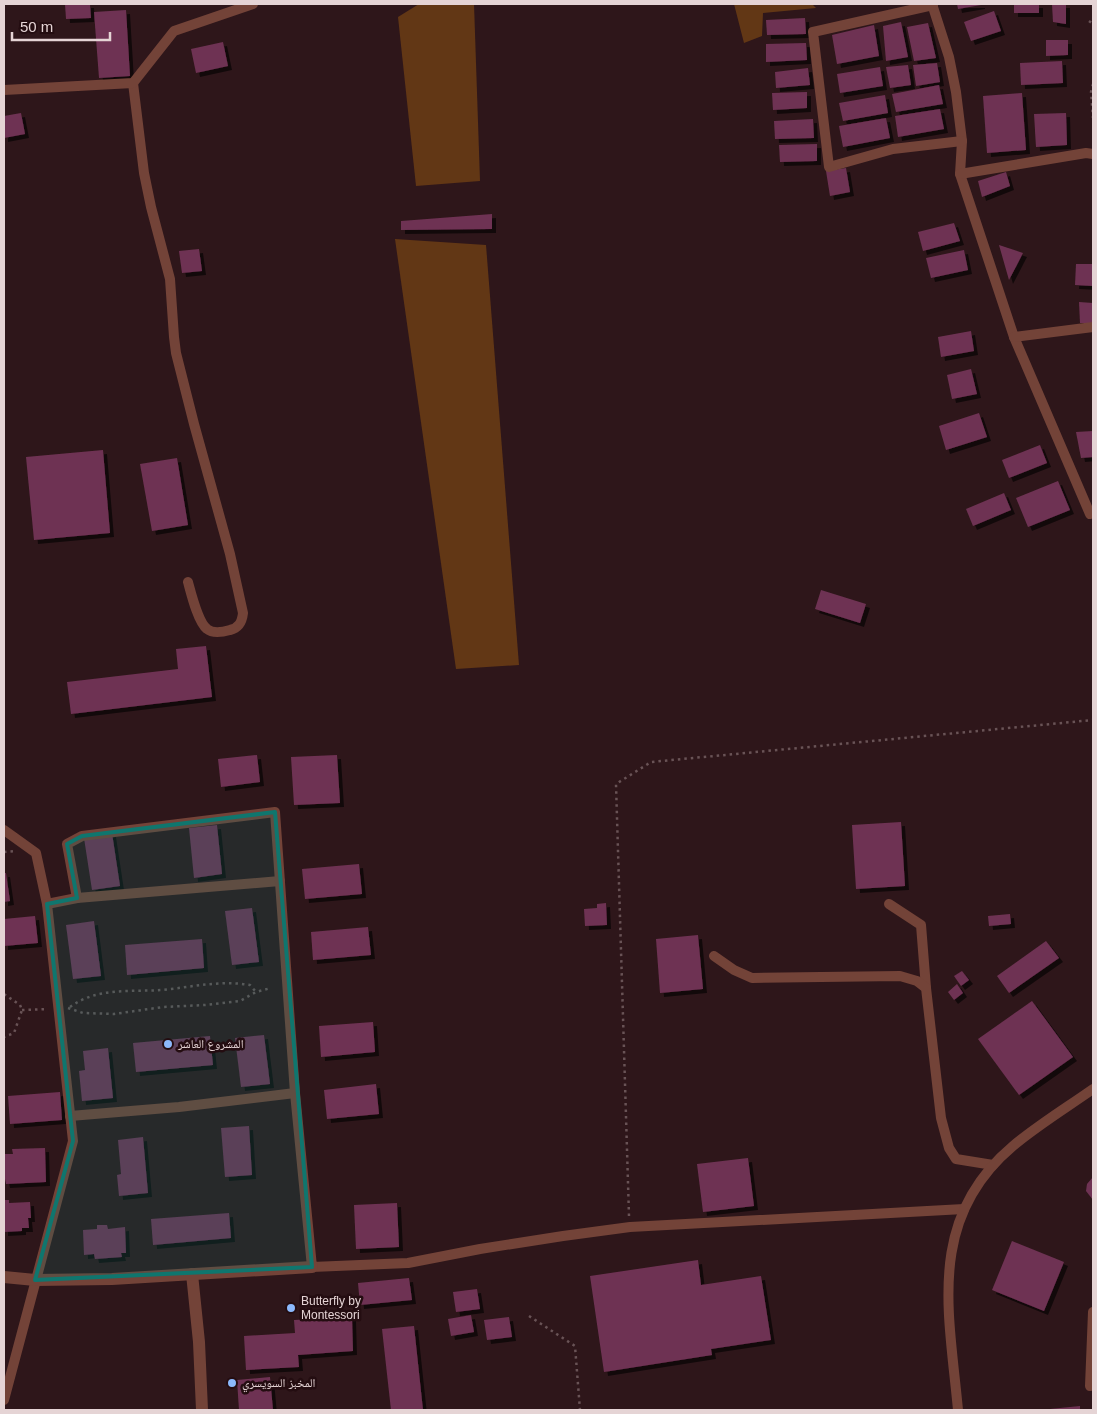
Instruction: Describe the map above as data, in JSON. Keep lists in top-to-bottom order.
{
  "places": ["المشروع العاشر", "Butterfly by Montessori", "المخبز السويسري"],
  "scale_bar": "50 m"
}
